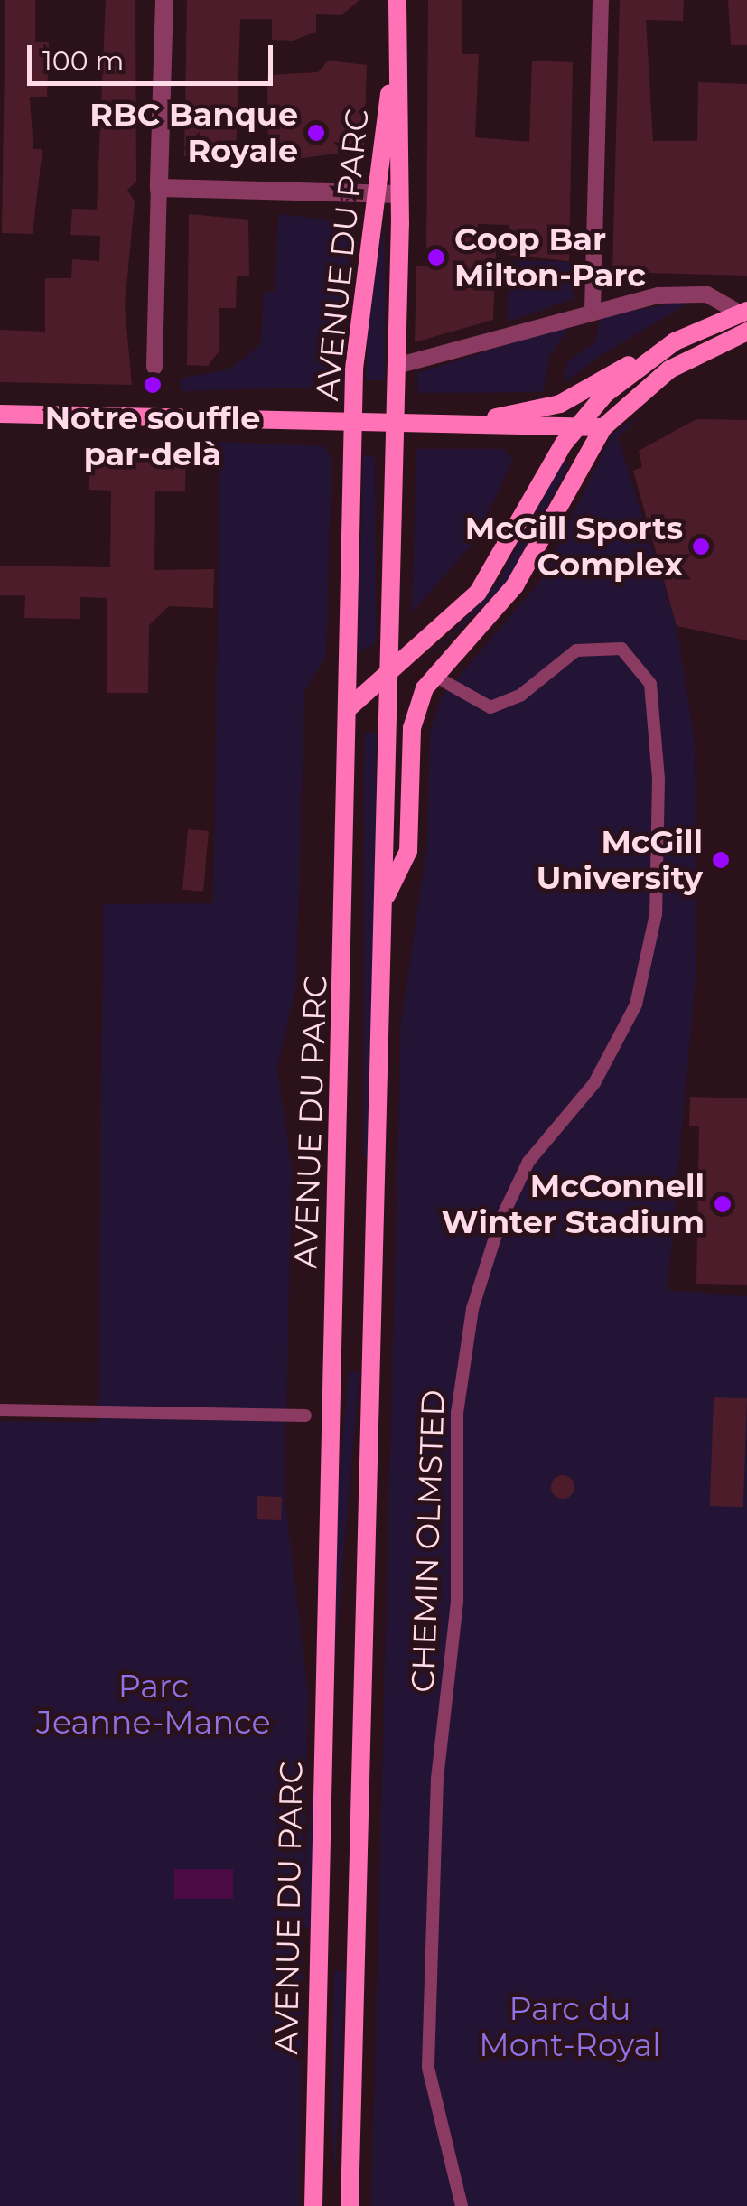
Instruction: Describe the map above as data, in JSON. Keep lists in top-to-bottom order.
{
  "streets": {
    "main road": ["AVENUE DU PARC"],
    "street": ["CHEMIN OLMSTED"]
  },
  "parks": ["Parc Jeanne-Mance", "Parc du Mont-Royal"],
  "places": [
    "RBC Banque Royale",
    "Coop Bar Milton-Parc",
    "Notre souffle par-delà",
    "McGill Sports Complex",
    "McGill University",
    "McConnell Winter Stadium"
  ],
  "scale_bar": "100 m"
}
